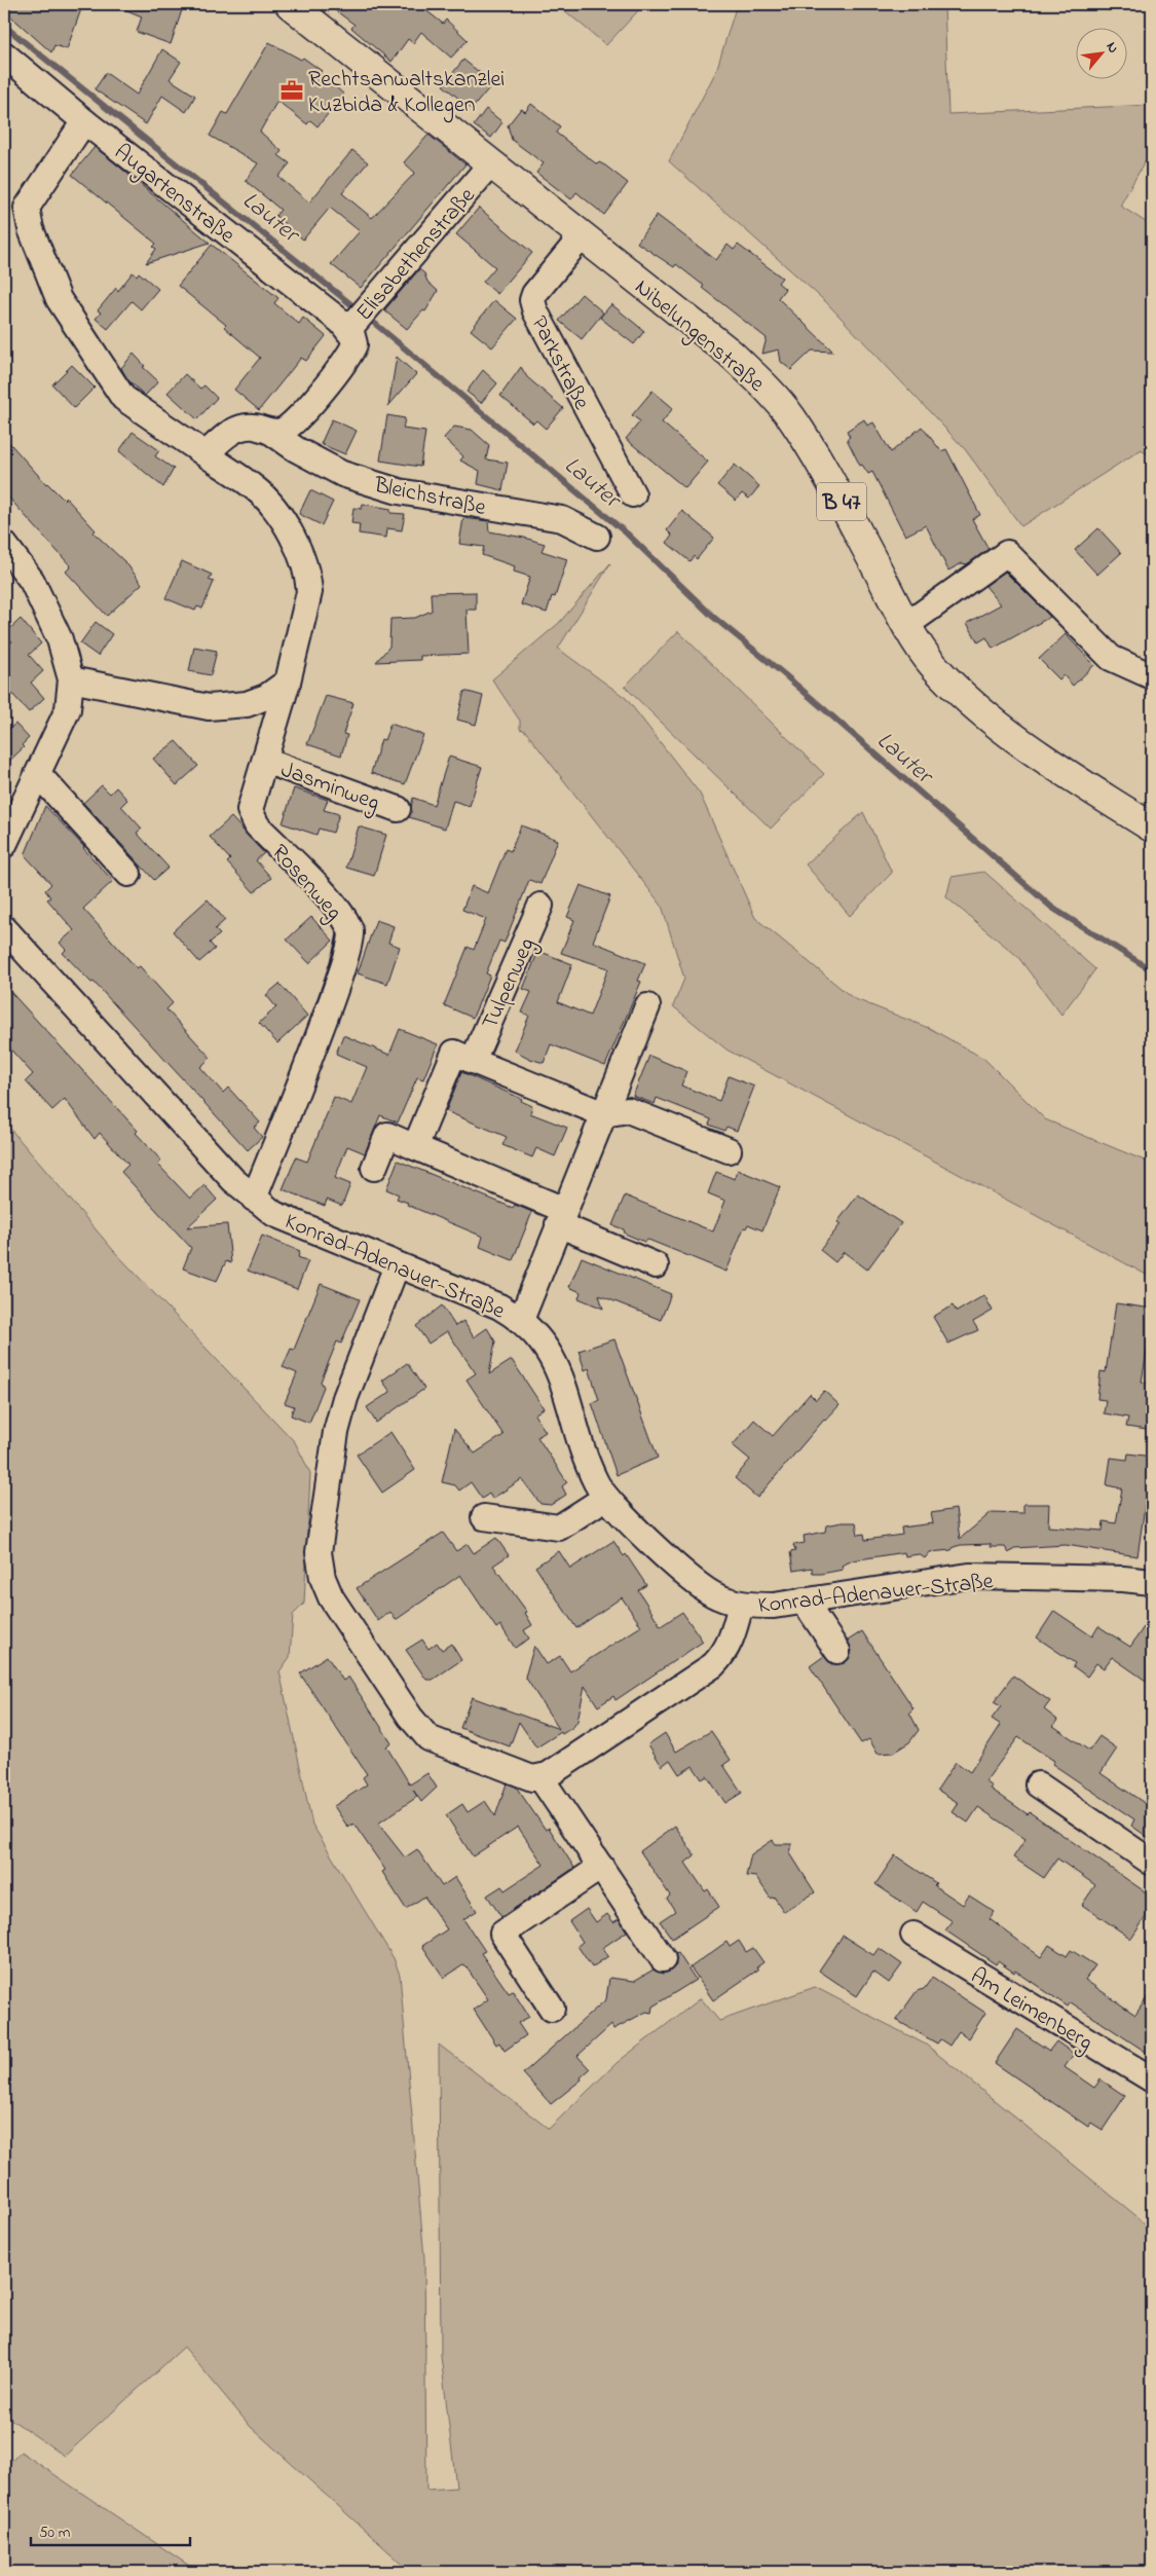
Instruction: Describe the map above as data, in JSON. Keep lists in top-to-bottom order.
{
  "streets": {
    "main road": ["Nibelungenstraße", "B 47"],
    "street": [
      "Augartenstraße",
      "Elisabethenstraße",
      "Parkstraße",
      "Bleichstraße",
      "Jasminweg",
      "Rosenweg",
      "Tulpenweg",
      "Konrad-Adenauer-Straße",
      "Am Leimenberg"
    ]
  },
  "crossings": [
    ["Augartenstraße", "Elisabethenstraße"],
    ["Augartenstraße", "Rosenweg"],
    ["Elisabethenstraße", "Nibelungenstraße"],
    ["Elisabethenstraße", "Bleichstraße"],
    ["Nibelungenstraße", "Parkstraße"],
    ["Jasminweg", "Rosenweg"],
    ["Rosenweg", "Konrad-Adenauer-Straße"]
  ],
  "water": ["Lauter"],
  "places": {
    "office": ["Rechtsanwaltskanzlei Kuzbida & Kollegen"]
  },
  "scale_bar": "50 m",
  "north": "top right"
}
